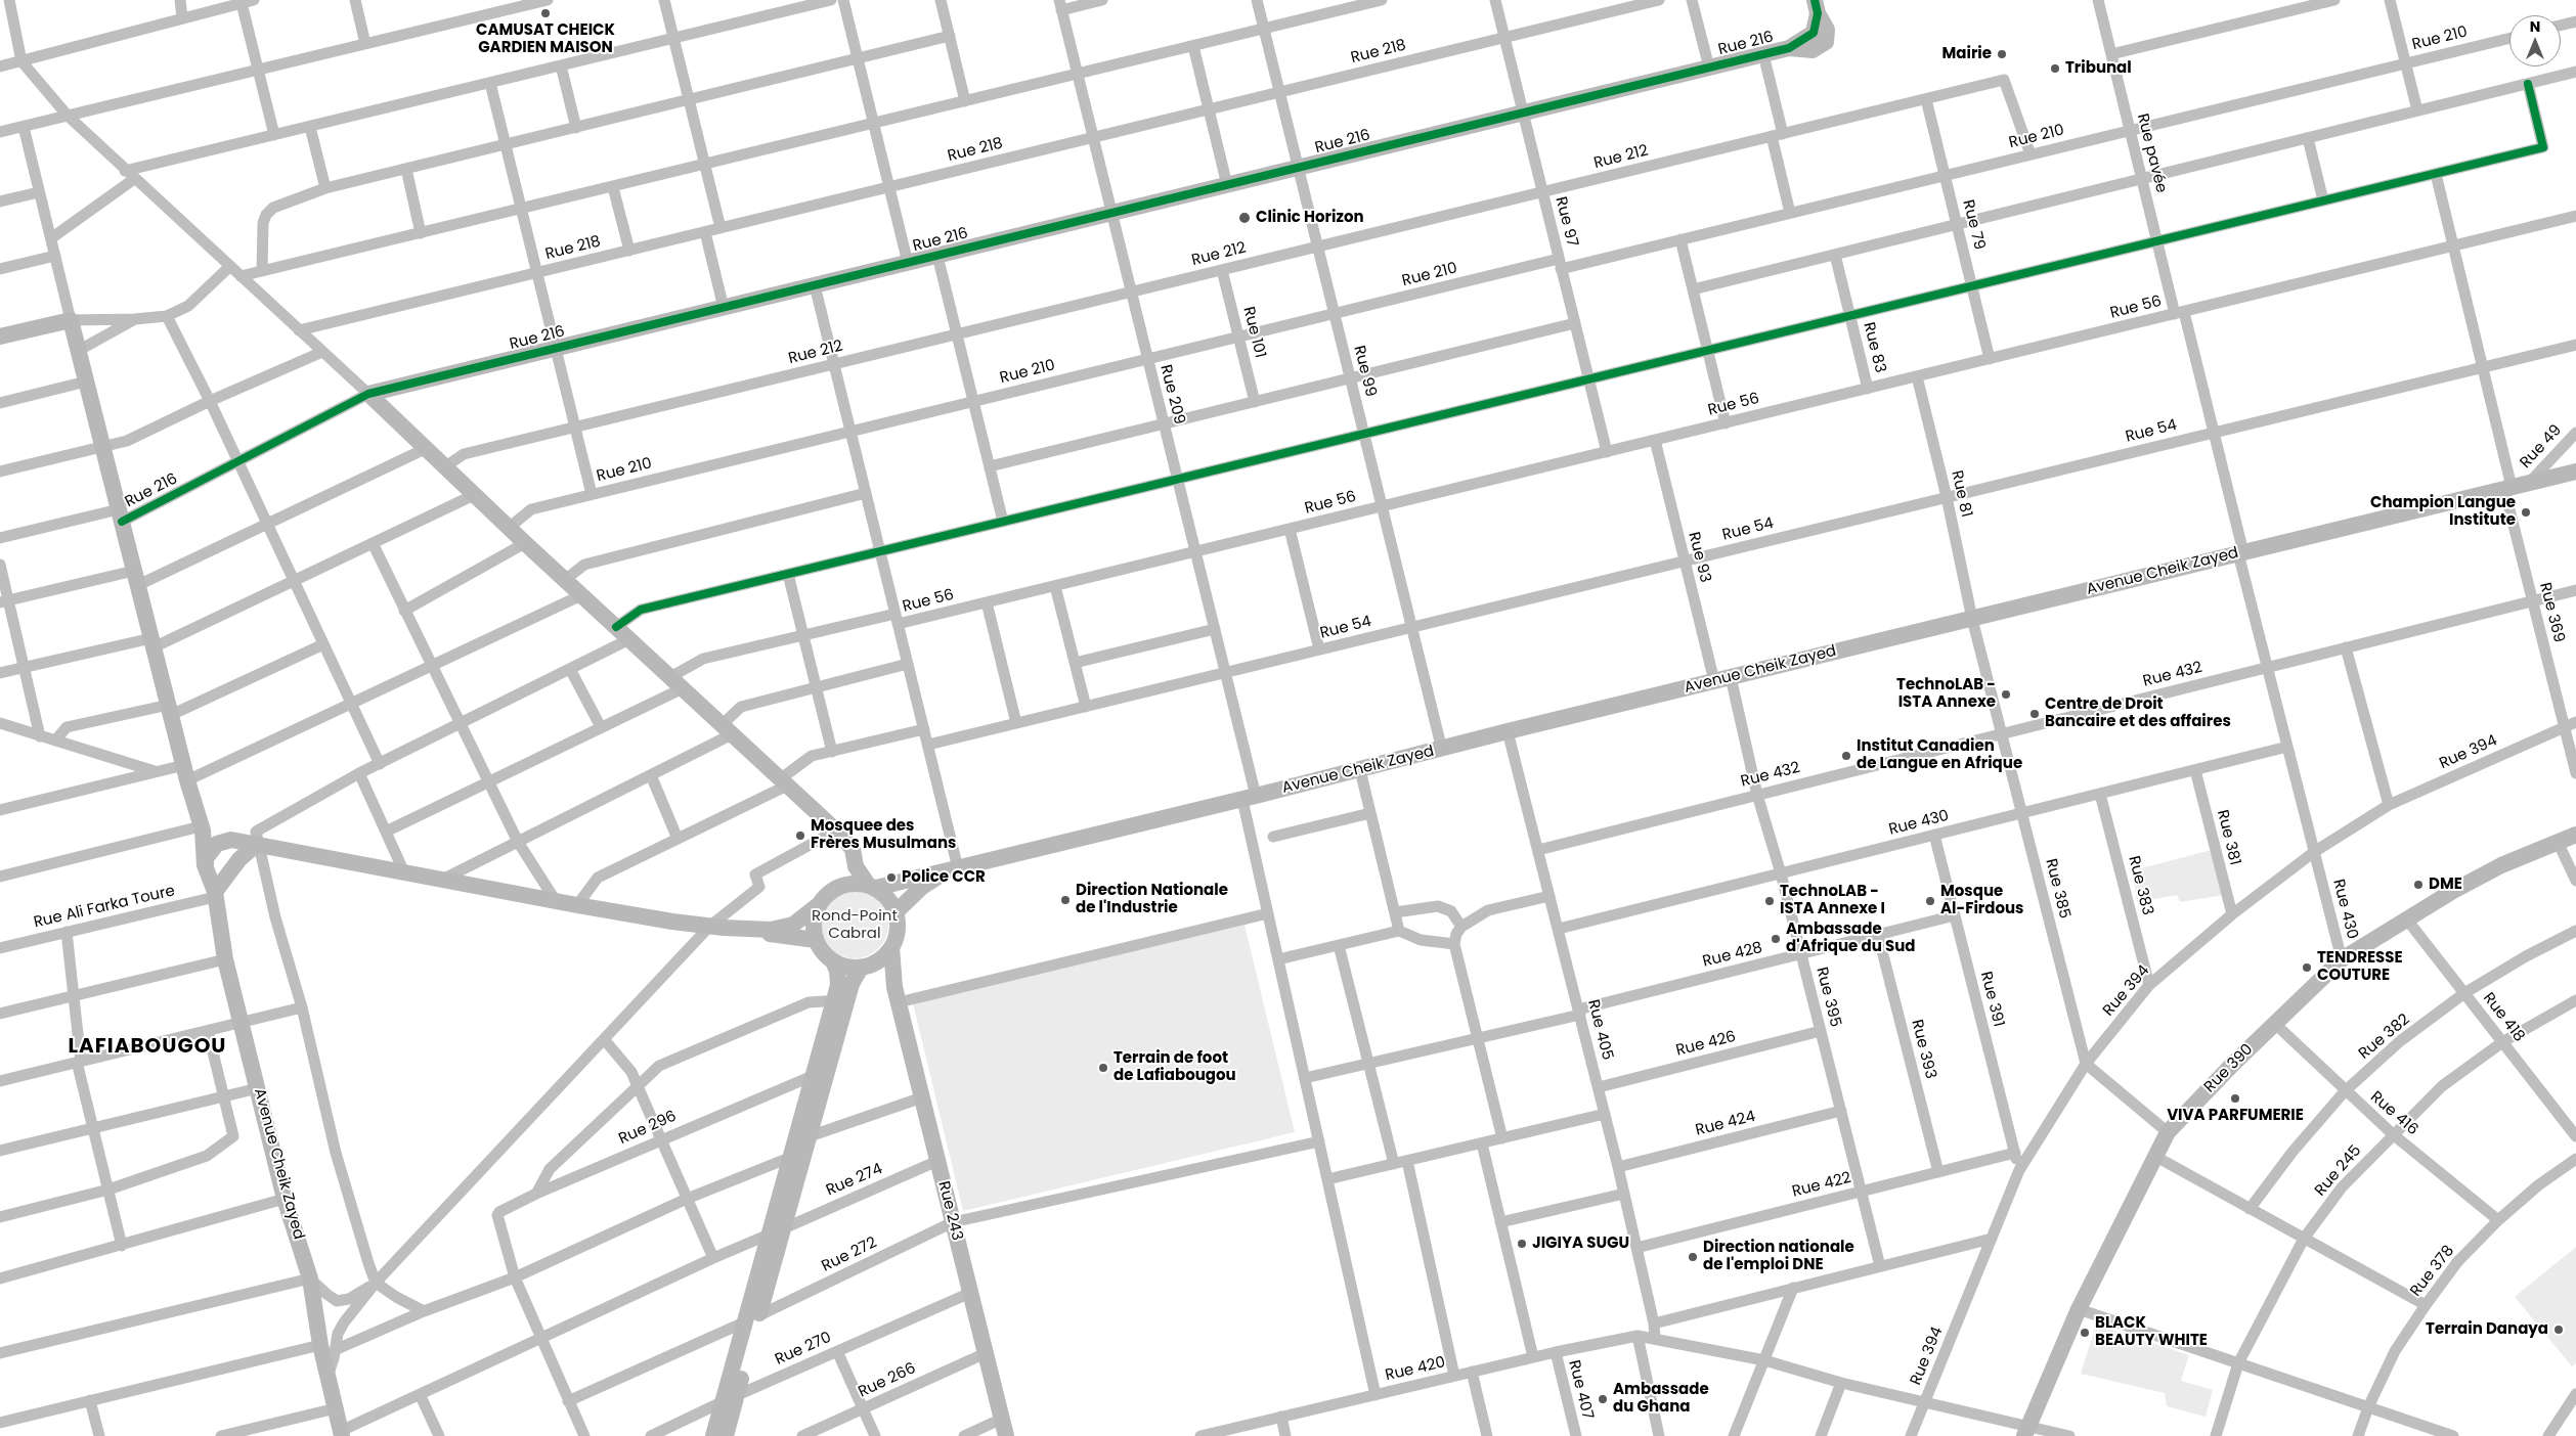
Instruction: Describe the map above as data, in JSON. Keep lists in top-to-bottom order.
{
  "streets": {
    "street": [
      "Rue 210",
      "Rue 216",
      "Rue 218",
      "Rue pavée",
      "Rue 212",
      "Rue 97",
      "Rue 79",
      "Rue 56",
      "Rue 101",
      "Rue 83",
      "Rue 99",
      "Rue 209",
      "Rue 54",
      "Rue 49",
      "Rue 81",
      "Rue 93",
      "Avenue Cheik Zayed",
      "Rue 369",
      "Rue 432",
      "Rue 394",
      "Rue 430",
      "Rue 381",
      "Rue 383",
      "Rue 385",
      "Rue Ali Farka Toure",
      "Rue 428",
      "Rue 395",
      "Rue 391",
      "Rue 418",
      "Rue 405",
      "Rue 382",
      "Rue 426",
      "Rue 393",
      "Rue 390",
      "Rue 416",
      "Rue 424",
      "Rue 296",
      "Rue 245",
      "Rue 274",
      "Rue 422",
      "Rue 243",
      "Rue 272",
      "Rue 378",
      "Rue 270",
      "Rue 420",
      "Rue 266",
      "Rue 407"
    ]
  },
  "crossings": [
    ["Rue 210", "Rue pavée"],
    ["Rue 210", "Rue 212"],
    ["Rue 210", "Rue 97"],
    ["Rue 210", "Rue 79"],
    ["Rue 210", "Rue 101"],
    ["Rue 210", "Rue 99"],
    ["Rue 210", "Rue 209"],
    ["Rue 216", "Rue 97"],
    ["Rue 216", "Rue 99"],
    ["Rue 216", "Rue 209"],
    ["Rue 216", "Avenue Cheik Zayed"],
    ["Rue 218", "Rue 97"],
    ["Rue 218", "Rue 99"],
    ["Rue 218", "Rue 209"],
    ["Rue pavée", "Rue 56"],
    ["Rue pavée", "Rue 54"],
    ["Rue pavée", "Rue 430"],
    ["Rue 212", "Rue 97"],
    ["Rue 212", "Rue 79"],
    ["Rue 212", "Rue 101"],
    ["Rue 212", "Rue 99"],
    ["Rue 212", "Rue 209"],
    ["Rue 97", "Rue 56"],
    ["Rue 79", "Rue 56"],
    ["Rue 56", "Rue 83"],
    ["Rue 56", "Rue 99"],
    ["Rue 56", "Rue 209"],
    ["Rue 56", "Rue 81"],
    ["Rue 56", "Rue 93"],
    ["Rue 56", "Rue 369"],
    ["Rue 99", "Rue 54"],
    ["Rue 99", "Avenue Cheik Zayed"],
    ["Rue 209", "Rue 54"],
    ["Rue 209", "Avenue Cheik Zayed"],
    ["Rue 209", "Rue 428"],
    ["Rue 209", "Rue 272"],
    ["Rue 209", "Rue 420"],
    ["Rue 54", "Rue 81"],
    ["Rue 54", "Rue 93"],
    ["Rue 54", "Rue 369"],
    ["Rue 54", "Rue 430"],
    ["Rue 49", "Avenue Cheik Zayed"],
    ["Rue 81", "Avenue Cheik Zayed"],
    ["Rue 81", "Rue 385"],
    ["Rue 93", "Avenue Cheik Zayed"],
    ["Avenue Cheik Zayed", "Rue 369"],
    ["Avenue Cheik Zayed", "Rue 430"],
    ["Avenue Cheik Zayed", "Rue 385"],
    ["Avenue Cheik Zayed", "Rue Ali Farka Toure"],
    ["Avenue Cheik Zayed", "Rue 395"],
    ["Avenue Cheik Zayed", "Rue 405"],
    ["Avenue Cheik Zayed", "Rue 243"],
    ["Rue 369", "Rue 432"],
    ["Rue 369", "Rue 394"],
    ["Rue 432", "Rue 430"],
    ["Rue 432", "Rue 385"],
    ["Rue 432", "Rue 395"],
    ["Rue 432", "Rue 405"],
    ["Rue 394", "Rue 430"],
    ["Rue 394", "Rue 381"],
    ["Rue 394", "Rue 383"],
    ["Rue 394", "Rue 385"],
    ["Rue 394", "Rue 391"],
    ["Rue 394", "Rue 420"],
    ["Rue 430", "Rue 381"],
    ["Rue 430", "Rue 383"],
    ["Rue 430", "Rue 385"],
    ["Rue 430", "Rue 395"],
    ["Rue 430", "Rue 391"],
    ["Rue 430", "Rue 405"],
    ["Rue 430", "Rue 390"],
    ["Rue 428", "Rue 395"],
    ["Rue 428", "Rue 391"],
    ["Rue 428", "Rue 405"],
    ["Rue 428", "Rue 393"],
    ["Rue 395", "Rue 426"],
    ["Rue 395", "Rue 424"],
    ["Rue 395", "Rue 422"],
    ["Rue 391", "Rue 422"],
    ["Rue 418", "Rue 382"],
    ["Rue 418", "Rue 390"],
    ["Rue 418", "Rue 245"],
    ["Rue 405", "Rue 426"],
    ["Rue 405", "Rue 424"],
    ["Rue 405", "Rue 422"],
    ["Rue 405", "Rue 420"],
    ["Rue 382", "Rue 416"],
    ["Rue 393", "Rue 422"],
    ["Rue 390", "Rue 416"],
    ["Rue 390", "Rue 420"],
    ["Rue 416", "Rue 245"],
    ["Rue 416", "Rue 378"],
    ["Rue 274", "Rue 243"],
    ["Rue 243", "Rue 272"],
    ["Rue 243", "Rue 270"],
    ["Rue 243", "Rue 266"],
    ["Rue 420", "Rue 407"]
  ],
  "districts": ["LAFIABOUGOU"],
  "parks": ["Rond-Point Cabral"],
  "places": [
    "CAMUSAT CHEICK GARDIEN MAISON",
    "Mairie",
    "Tribunal",
    "Clinic Horizon",
    "Champion Langue Institute",
    "TechnoLAB - ISTA Annexe",
    "Centre de Droit Bancaire et des affaires",
    "Institut Canadien de Langue en Afrique",
    "Mosquee des Frères Musulmans",
    "Police CCR",
    "DME",
    "Direction Nationale de l'Industrie",
    "TechnoLAB - ISTA Annexe I",
    "Mosque Al-Firdous",
    "Ambassade d'Afrique du Sud",
    "TENDRESSE COUTURE",
    "Terrain de foot de Lafiabougou",
    "VIVA PARFUMERIE",
    "JIGIYA SUGU",
    "Direction nationale de l'emploi DNE",
    "Terrain Danaya",
    "BLACK BEAUTY WHITE",
    "Ambassade du Ghana"
  ],
  "north": "top"
}
